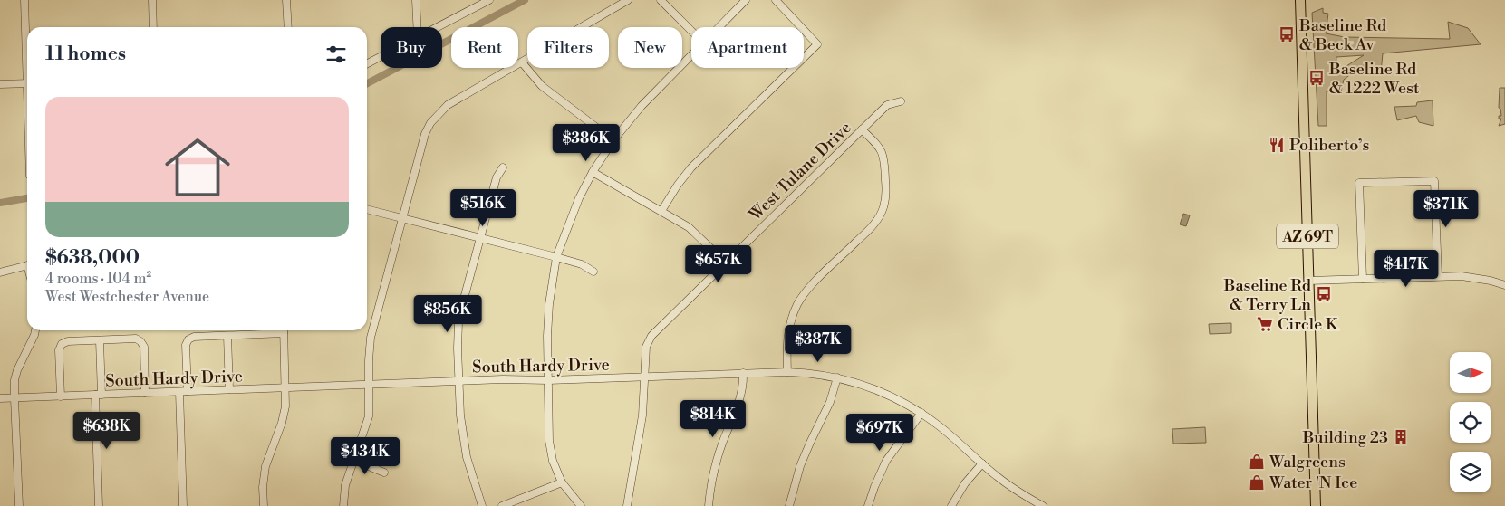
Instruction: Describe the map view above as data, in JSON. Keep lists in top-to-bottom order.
{
  "streets": {
    "main road": ["AZ 69T"],
    "street": ["West Tulane Drive", "South Hardy Drive"]
  },
  "crossings": [
    ["West Tulane Drive", "South Hardy Drive"]
  ],
  "places": {
    "bus stop": ["Baseline Rd & Beck Av", "Baseline Rd & 1222 West", "Baseline Rd & Terry Ln"],
    "restaurant": ["Poliberto’s"],
    "supermarket": ["Circle K"],
    "building": ["Building 23"],
    "shop": ["Walgreens", "Water 'N Ice"]
  },
  "north": "right",
  "page": {
    "chip": [
      "Buy",
      "Rent",
      "Filters",
      "New",
      "Apartment"
    ],
    "heading": "11 homes",
    "list": [
      {
        "name": "$638,000",
        "note": "4 rooms · 104 m² · West Westchester Avenue"
      }
    ],
    "price": [
      "$386K",
      "$516K",
      "$371K",
      "$657K",
      "$417K",
      "$856K",
      "$387K",
      "$814K",
      "$638K",
      "$697K",
      "$434K"
    ]
  }
}
